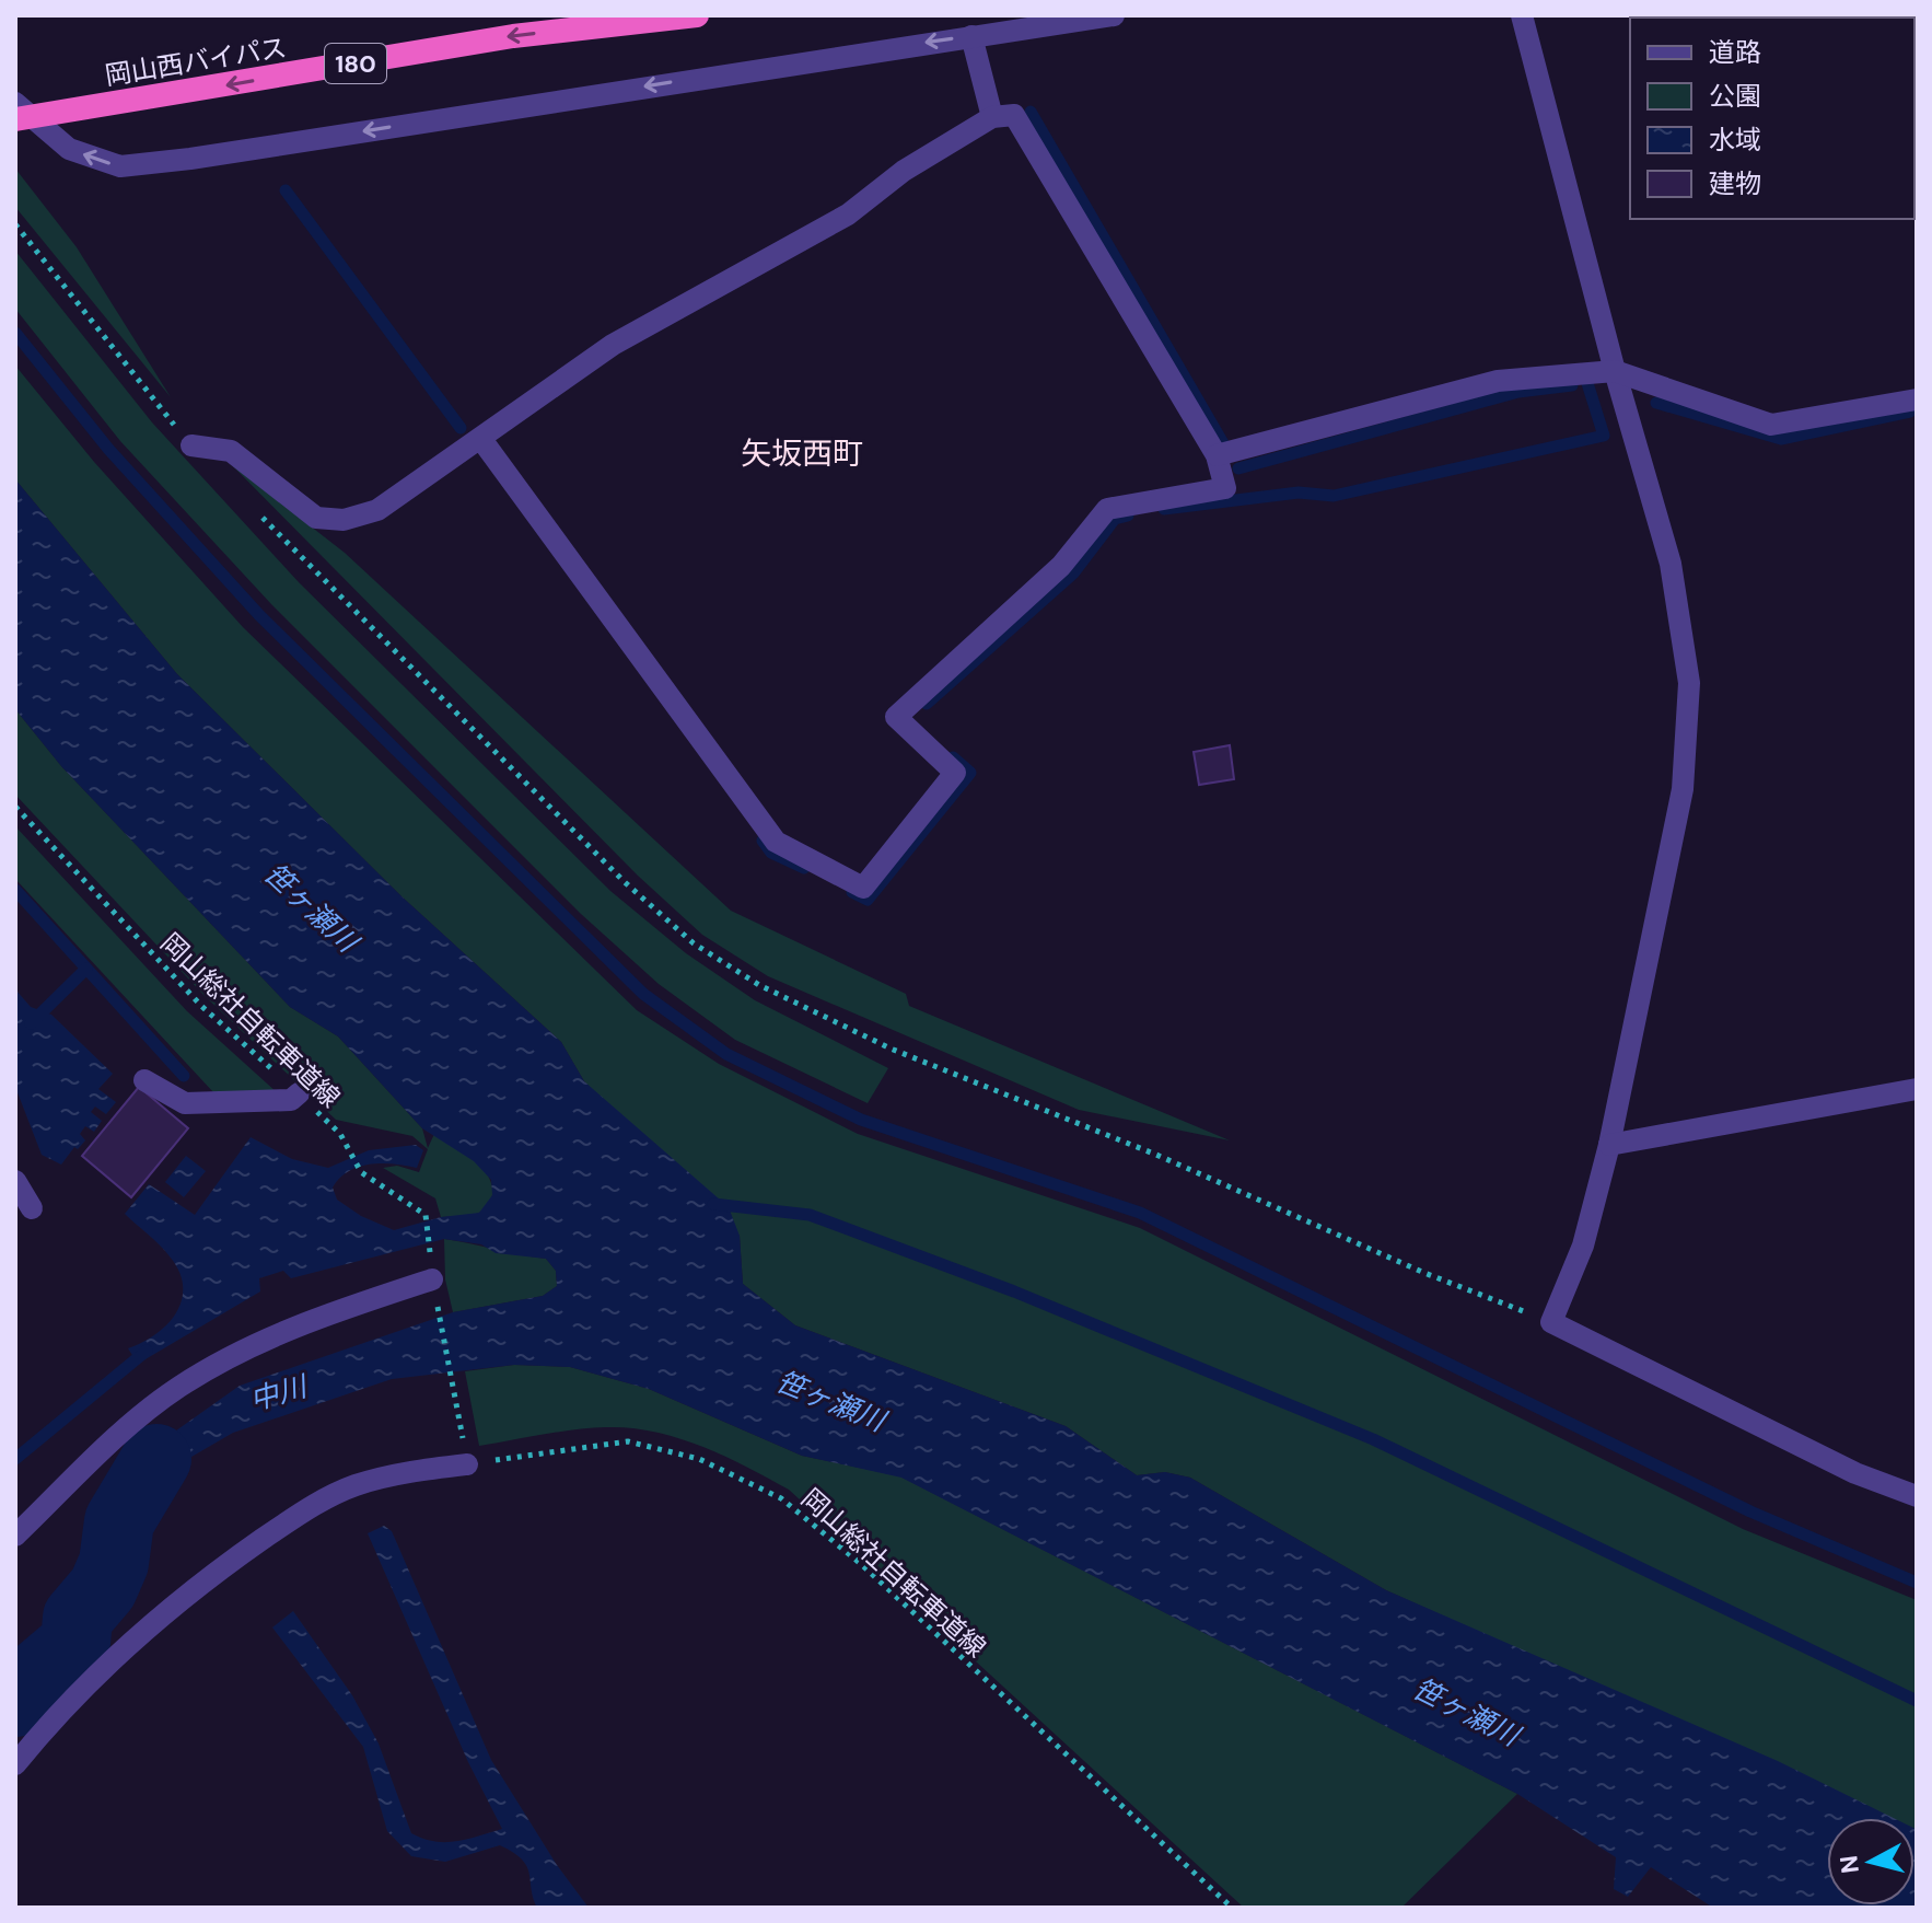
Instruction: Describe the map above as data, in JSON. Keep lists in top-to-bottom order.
{
  "streets": {
    "highway": ["岡山西バイパス", "180"],
    "path": ["岡山総社自転車道線"]
  },
  "one_way": ["岡山西バイパス"],
  "districts": ["矢坂西町"],
  "water": ["笹ヶ瀬川", "中川"],
  "legend": [
    "道路",
    "公園",
    "水域",
    "建物"
  ],
  "north": "left"
}
